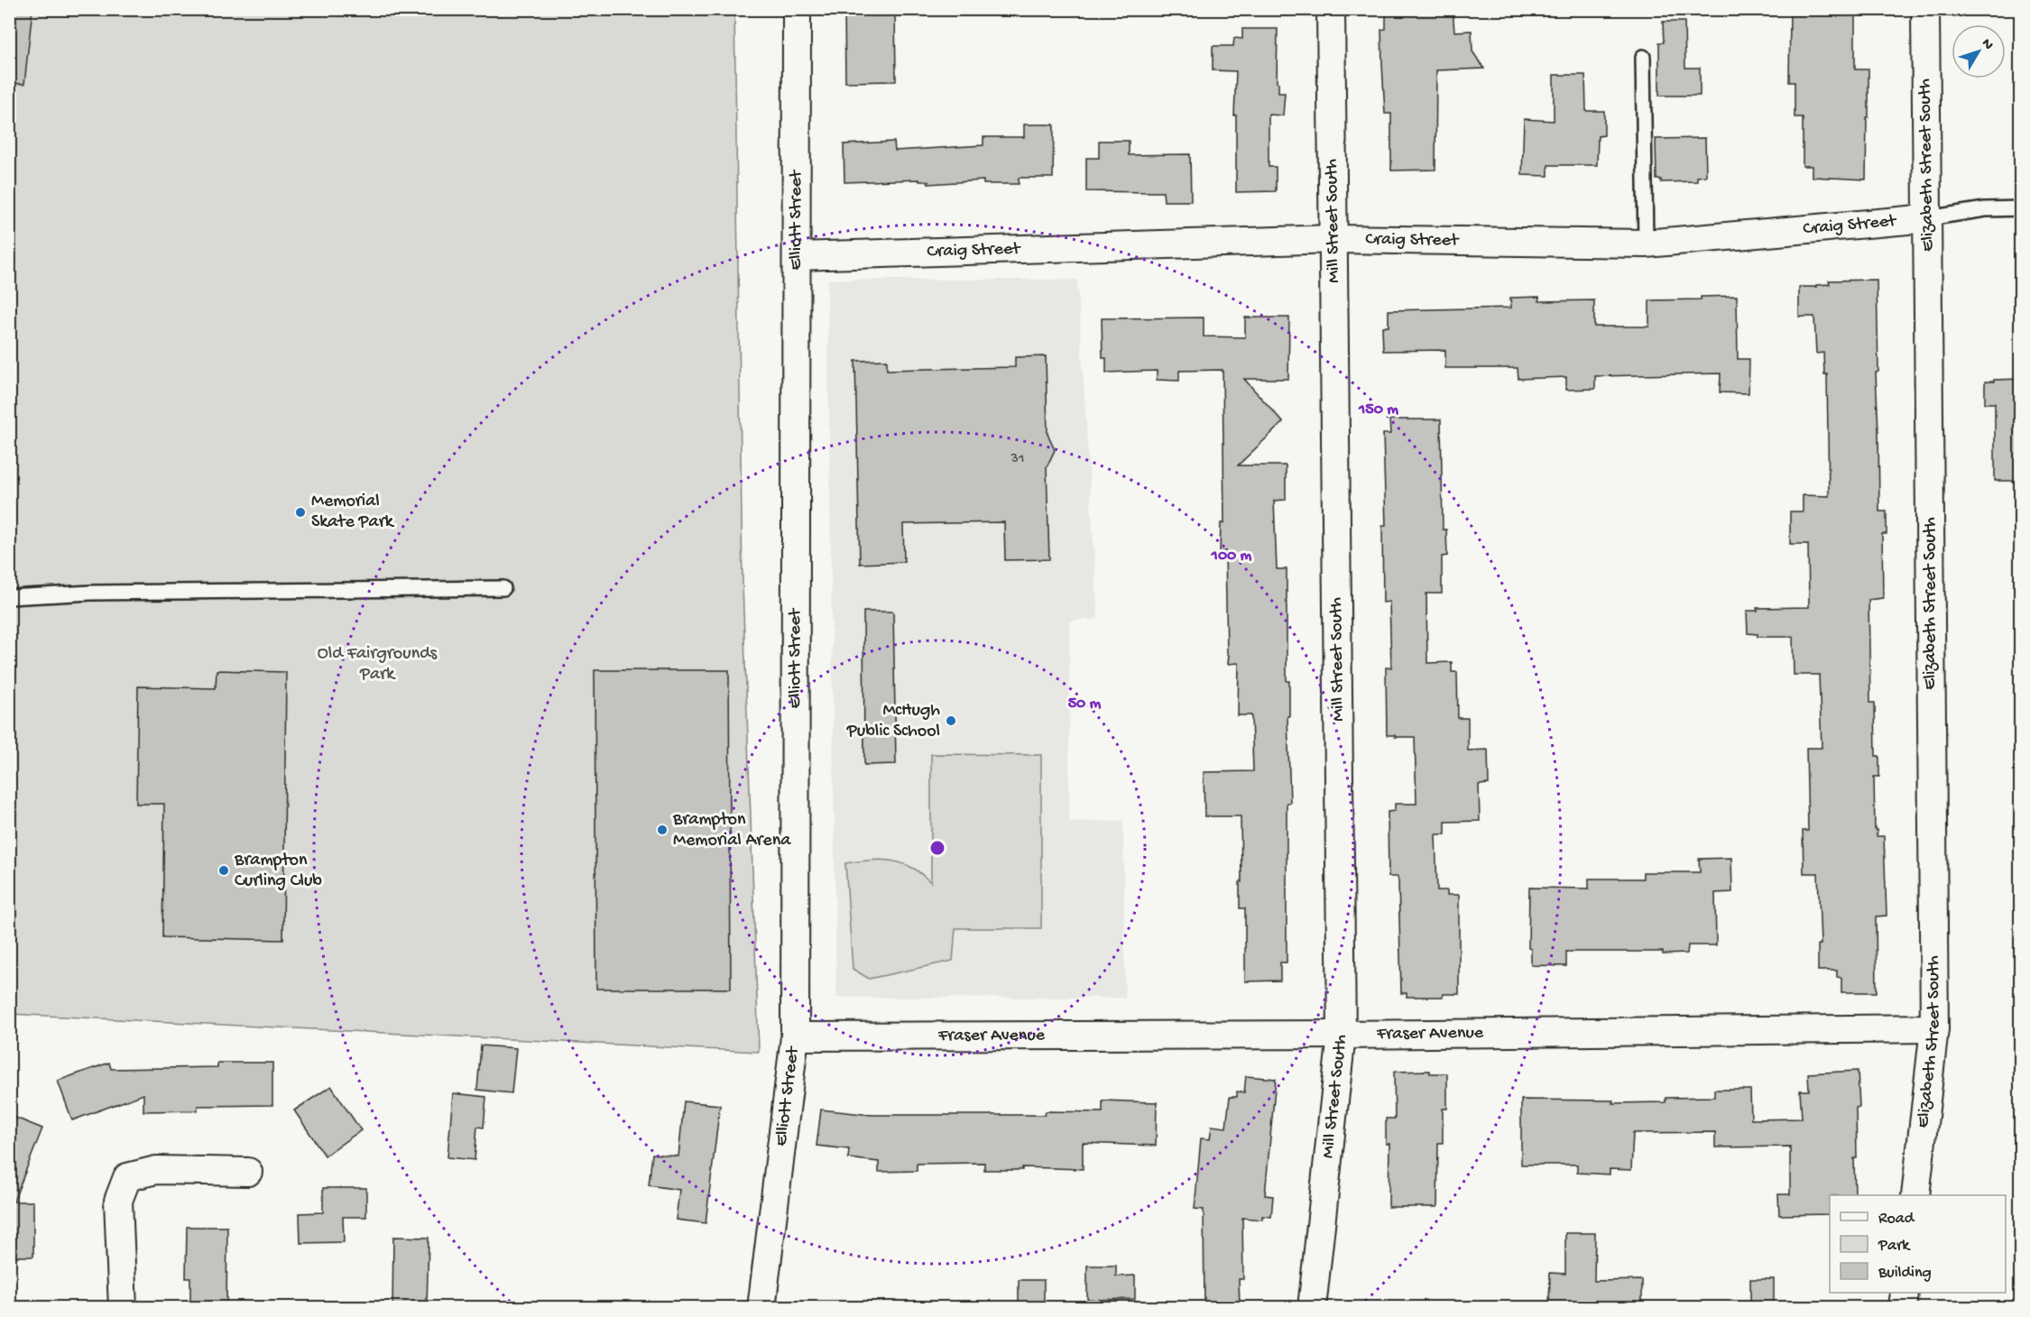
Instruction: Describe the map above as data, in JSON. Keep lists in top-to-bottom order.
{
  "streets": {
    "street": [
      "Elizabeth Street South",
      "Elliott Street",
      "Mill Street South",
      "Craig Street",
      "Fraser Avenue"
    ]
  },
  "crossings": [
    ["Elizabeth Street South", "Craig Street"],
    ["Elizabeth Street South", "Fraser Avenue"],
    ["Elliott Street", "Craig Street"],
    ["Elliott Street", "Fraser Avenue"],
    ["Mill Street South", "Craig Street"],
    ["Mill Street South", "Fraser Avenue"]
  ],
  "parks": ["Old Fairgrounds Park"],
  "places": [
    "Memorial Skate Park",
    "McHugh Public School",
    "Brampton Memorial Arena",
    "Brampton Curling Club"
  ],
  "house_numbers": ["31"],
  "legend": ["Road", "Park", "Building"],
  "north": "top right",
  "rings": ["150 m", "100 m", "50 m"]
}
